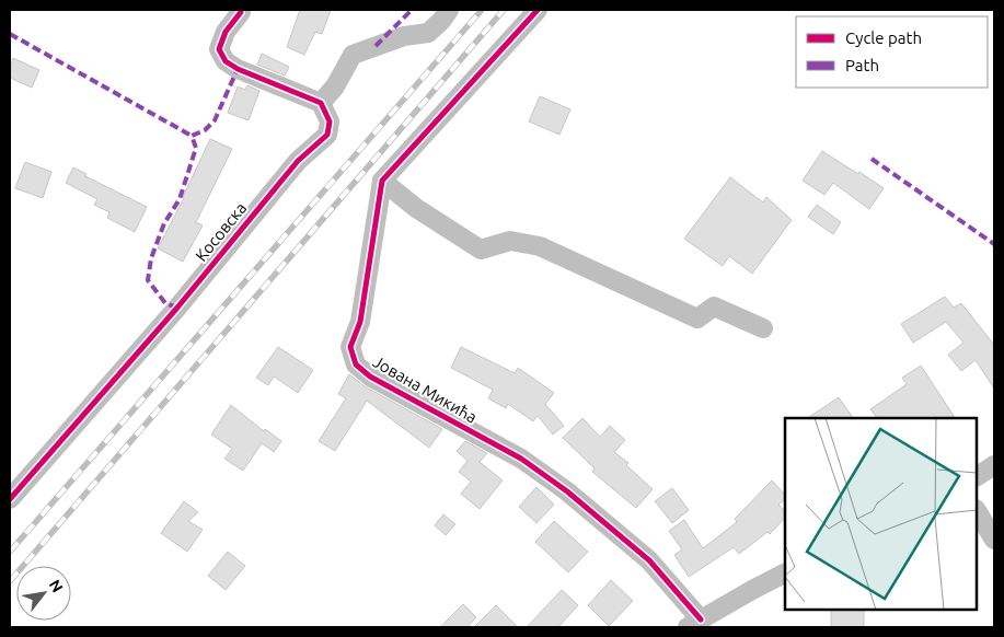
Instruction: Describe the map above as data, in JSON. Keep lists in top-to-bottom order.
{
  "streets": {
    "street": ["Косовска", "Јована Микића"]
  },
  "legend": ["Cycle path", "Path"],
  "north": "top right"
}
